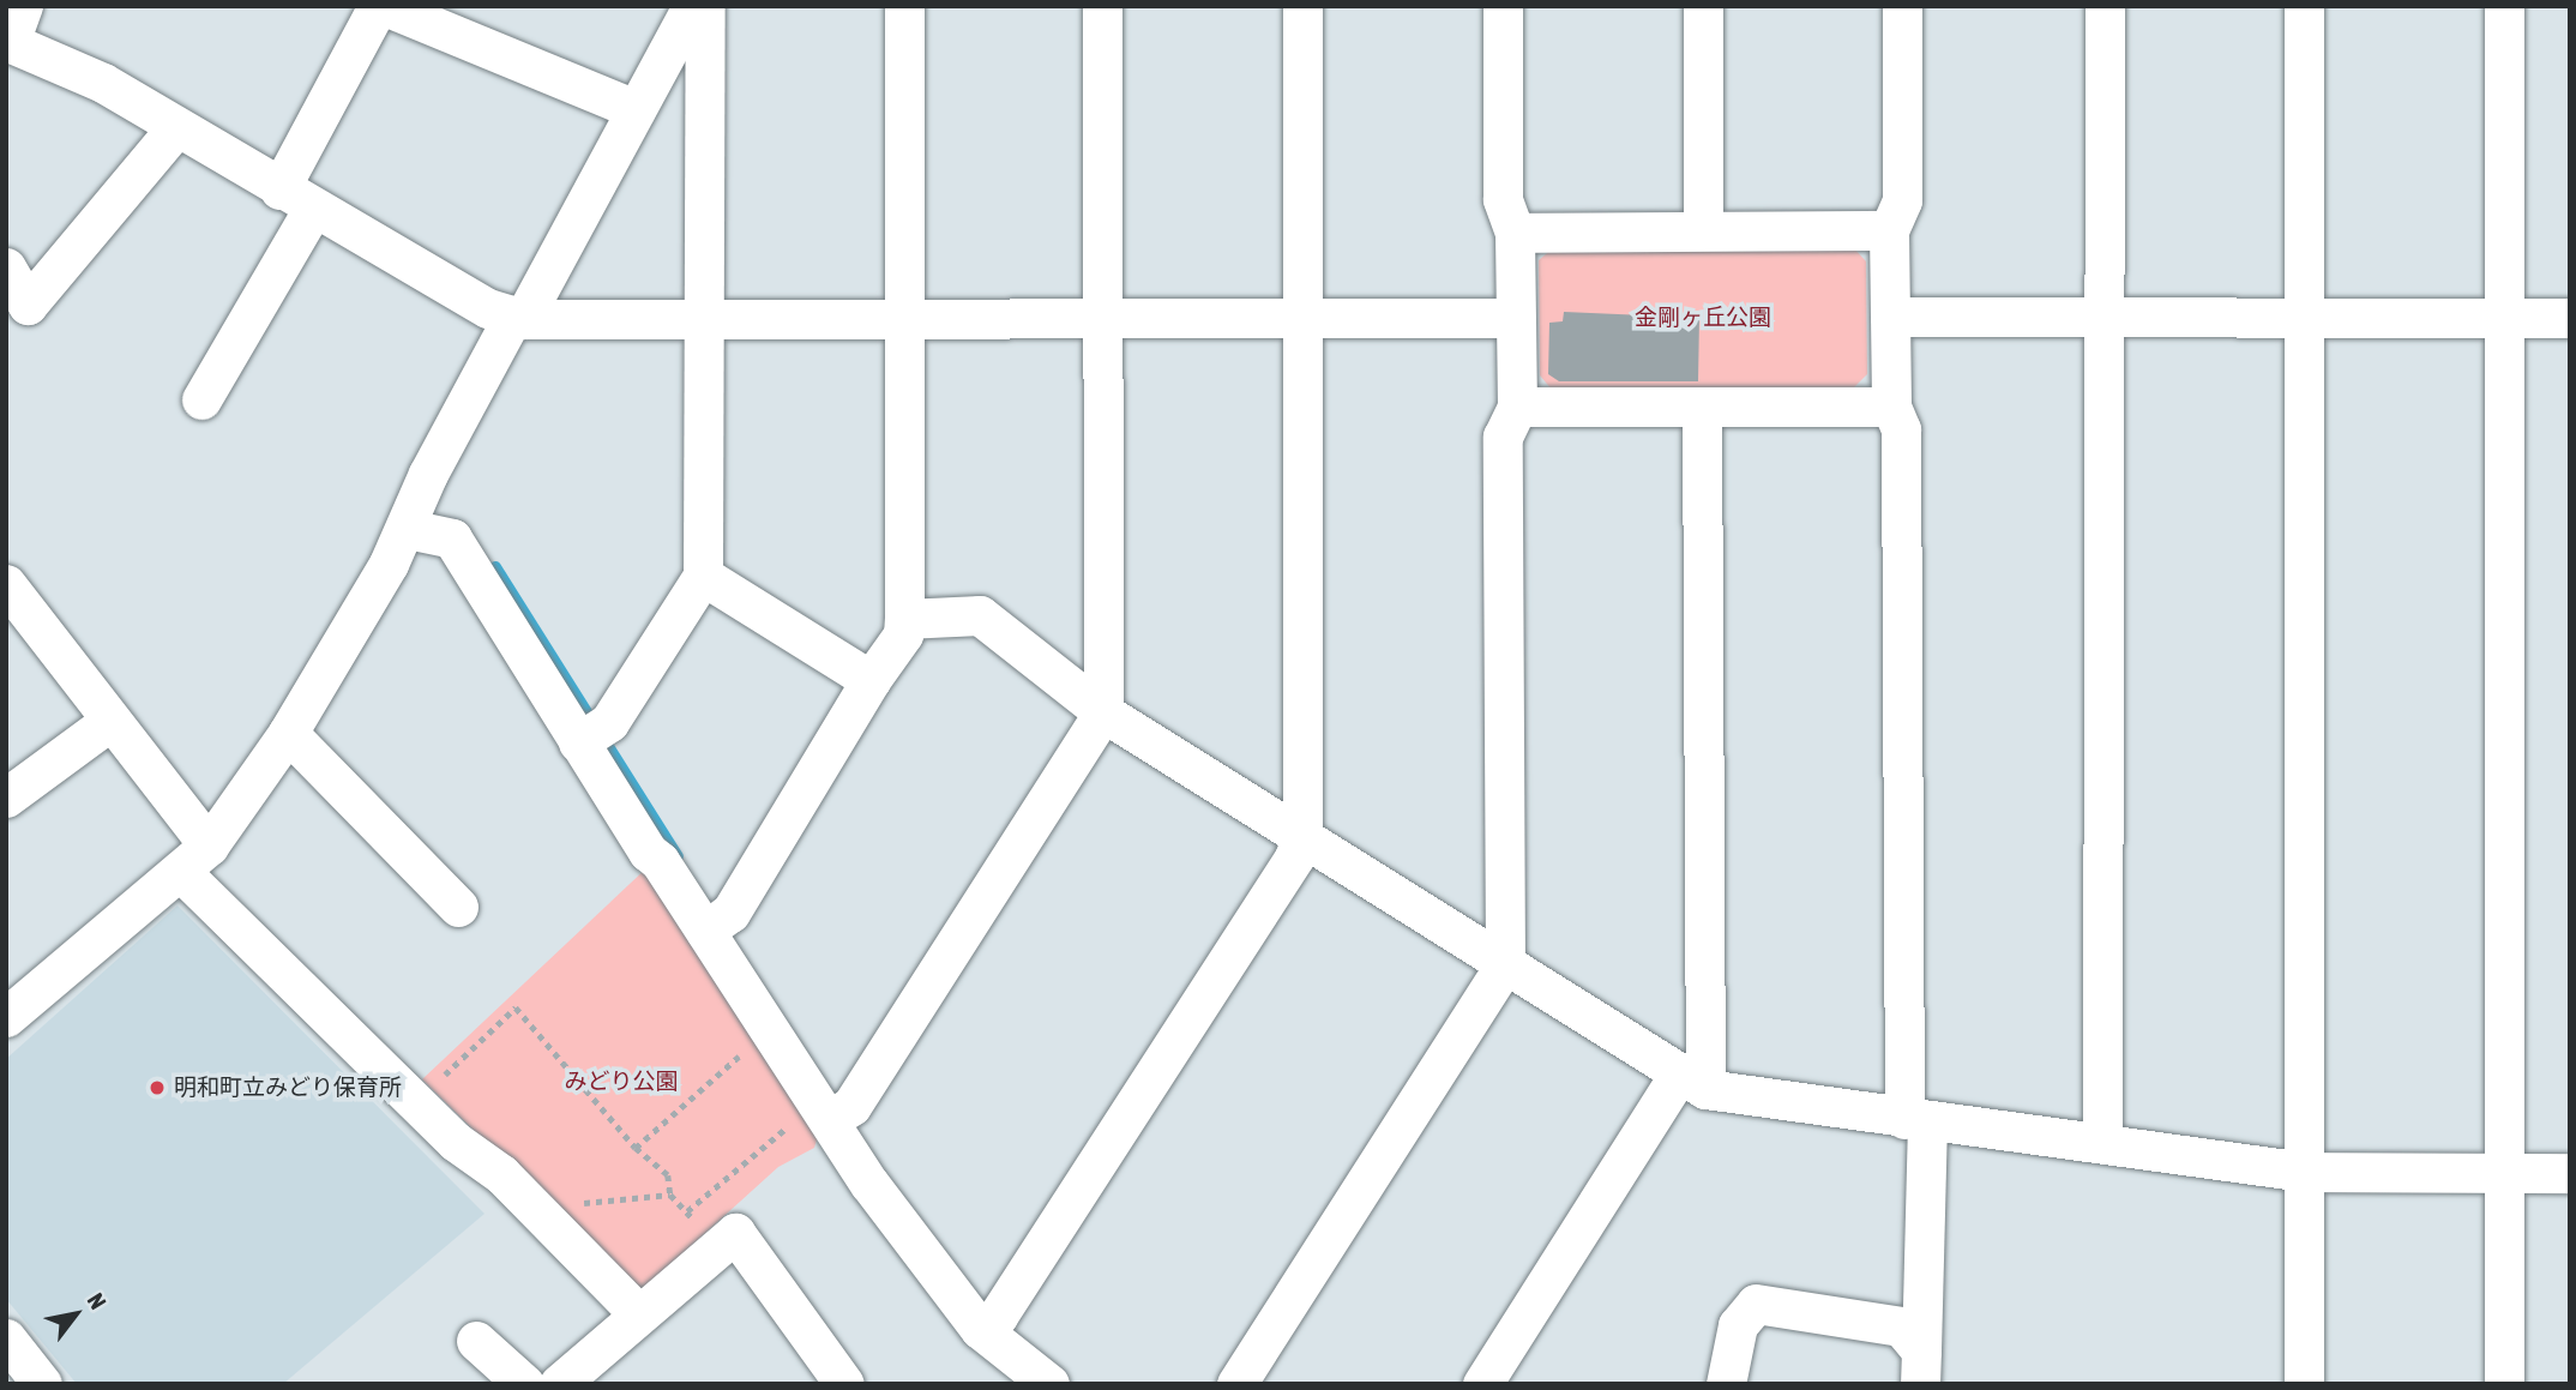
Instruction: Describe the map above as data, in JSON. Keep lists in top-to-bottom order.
{
  "parks": ["金剛ヶ丘公園", "みどり公園"],
  "places": ["明和町立みどり保育所"],
  "north": "top right"
}
